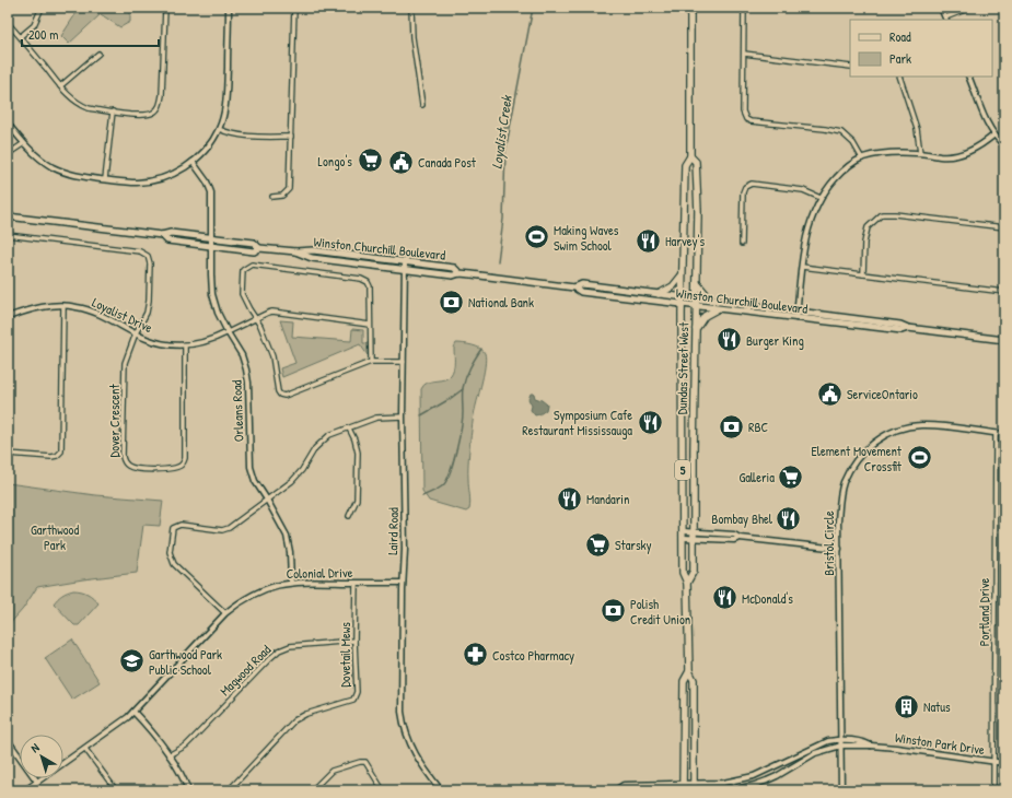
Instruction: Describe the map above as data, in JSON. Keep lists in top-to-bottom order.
{
  "streets": {
    "main road": ["Winston Churchill Boulevard", "Dundas Street West", "5"],
    "street": [
      "Loyalist Drive",
      "Orleans Road",
      "Dover Crescent",
      "Laird Road",
      "Bristol Circle",
      "Colonial Drive",
      "Portland Drive",
      "Dovetail Mews",
      "Magwood Road",
      "Winston Park Drive"
    ]
  },
  "crossings": [
    ["Winston Churchill Boulevard", "Dundas Street West"],
    ["Winston Churchill Boulevard", "Orleans Road"],
    ["Winston Churchill Boulevard", "Laird Road"],
    ["Loyalist Drive", "Orleans Road"],
    ["Loyalist Drive", "Dover Crescent"],
    ["Dundas Street West", "Winston Park Drive"],
    ["Orleans Road", "Colonial Drive"],
    ["Laird Road", "Colonial Drive"],
    ["Bristol Circle", "Portland Drive"],
    ["Bristol Circle", "Winston Park Drive"],
    ["Colonial Drive", "Dovetail Mews"],
    ["Portland Drive", "Winston Park Drive"],
    ["Dovetail Mews", "Magwood Road"]
  ],
  "water": ["Loyalist Creek"],
  "parks": ["Garthwood Park"],
  "places": {
    "supermarket": ["Longo's", "Galleria", "Starsky"],
    "public building": ["Canada Post", "ServiceOntario"],
    "sports": ["Making Waves Swim School", "Element Movement Crossfit"],
    "restaurant": [
      "Harvey's",
      "Burger King",
      "Symposium Cafe Restaurant Mississauga",
      "Mandarin",
      "Bombay Bhel",
      "McDonald's"
    ],
    "bank": ["National Bank", "RBC", "Polish Credit Union"],
    "pharmacy": ["Costco Pharmacy"],
    "school or university": ["Garthwood Park Public School"],
    "building": ["Natus"]
  },
  "legend": ["Road", "Park"],
  "scale_bar": "200 m",
  "north": "top left"
}
